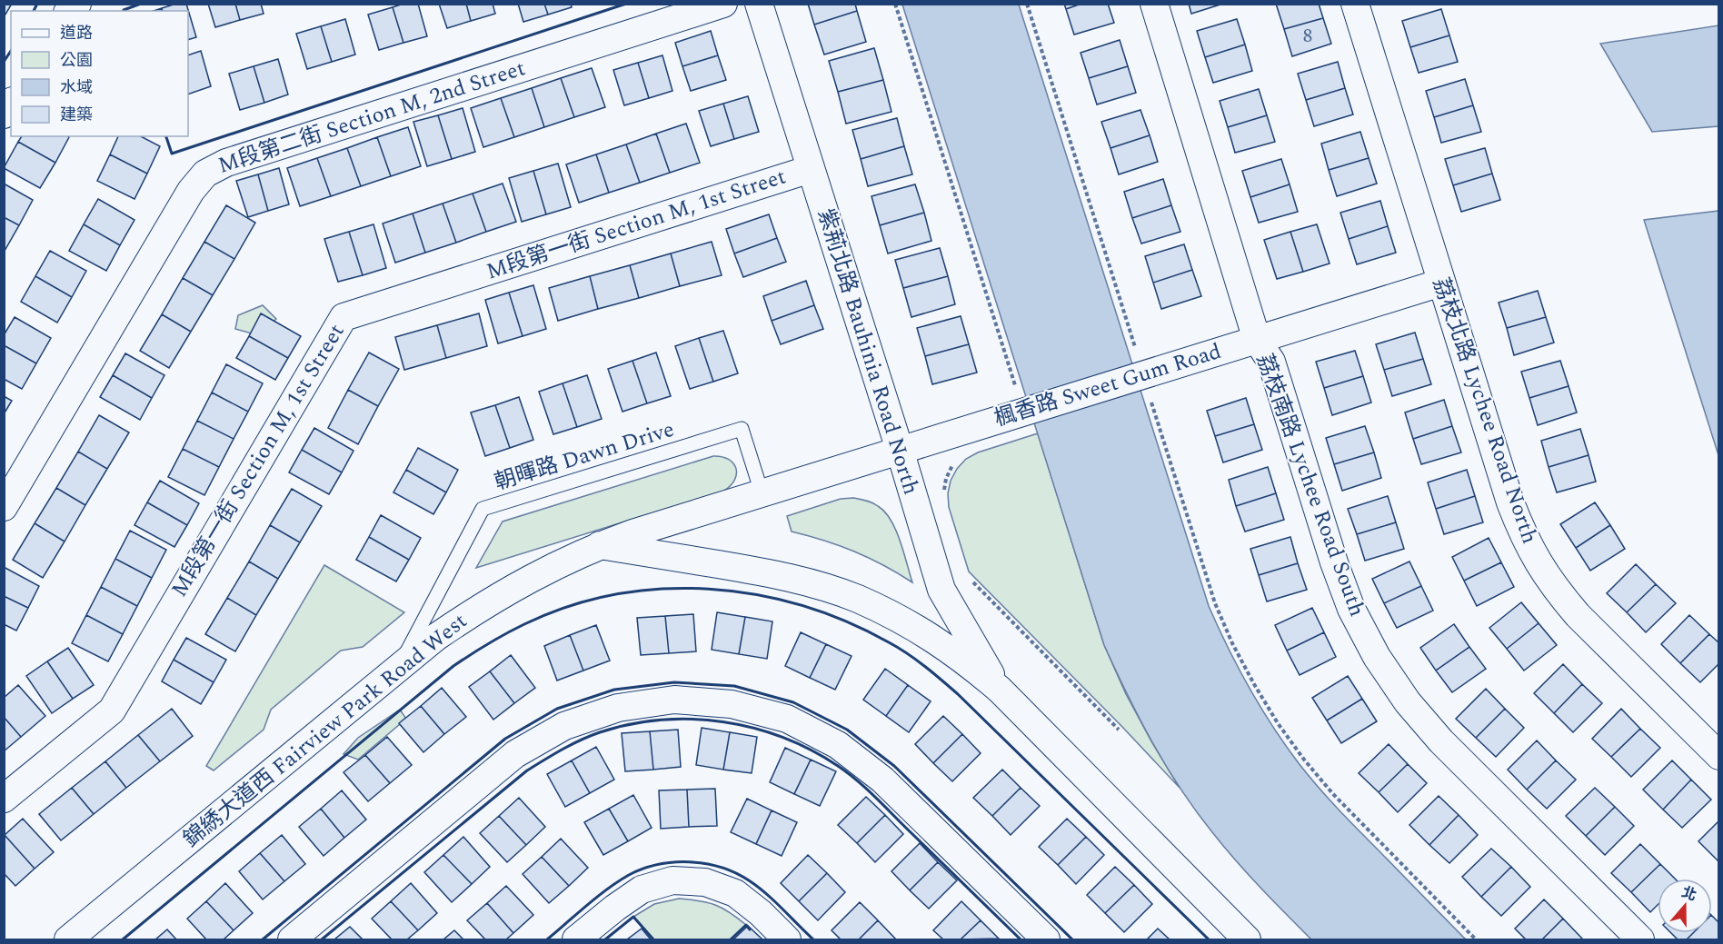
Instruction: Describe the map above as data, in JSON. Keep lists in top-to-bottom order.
{
  "streets": {
    "street": [
      "M段第二街 Section M, 2nd Street",
      "M段第一街 Section M, 1st Street",
      "紫荊北路 Bauhinia Road North",
      "楓香路 Sweet Gum Road",
      "荔枝北路 Lychee Road North",
      "荔枝南路 Lychee Road South",
      "錦綉大道西 Fairview Park Road West"
    ],
    "lane": ["朝暉路 Dawn Drive"]
  },
  "crossings": [
    ["M段第一街 Section M, 1st Street", "紫荊北路 Bauhinia Road North"],
    ["紫荊北路 Bauhinia Road North", "楓香路 Sweet Gum Road"],
    ["紫荊北路 Bauhinia Road North", "錦綉大道西 Fairview Park Road West"],
    ["楓香路 Sweet Gum Road", "荔枝北路 Lychee Road North"],
    ["楓香路 Sweet Gum Road", "荔枝南路 Lychee Road South"],
    ["楓香路 Sweet Gum Road", "錦綉大道西 Fairview Park Road West"],
    ["朝暉路 Dawn Drive", "錦綉大道西 Fairview Park Road West"]
  ],
  "house_numbers": ["8"],
  "legend": [
    "道路",
    "公園",
    "水域",
    "建築"
  ],
  "north": "top"
}
